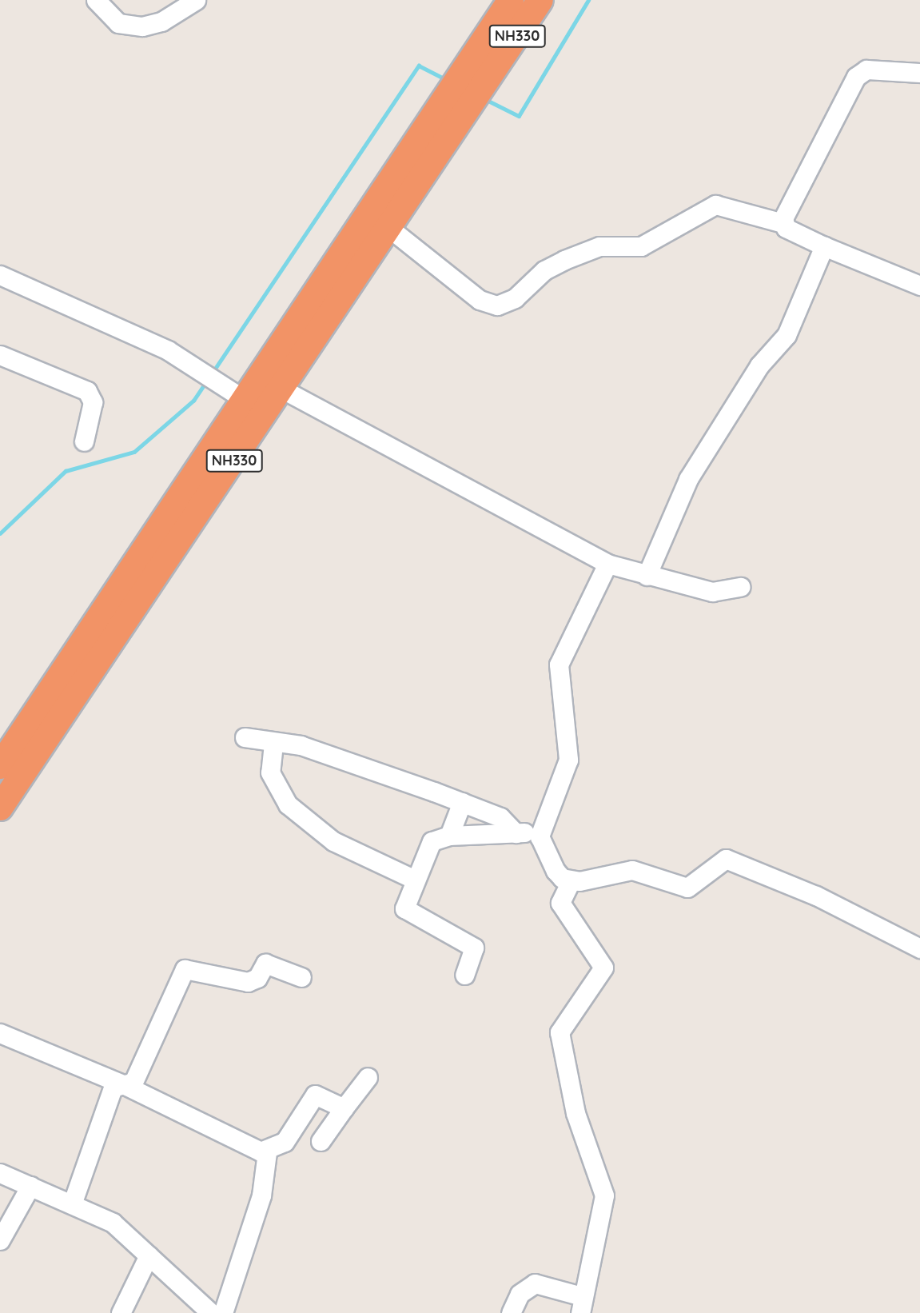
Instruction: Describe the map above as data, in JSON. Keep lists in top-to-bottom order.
{
  "streets": {
    "highway": ["NH330"]
  }
}
